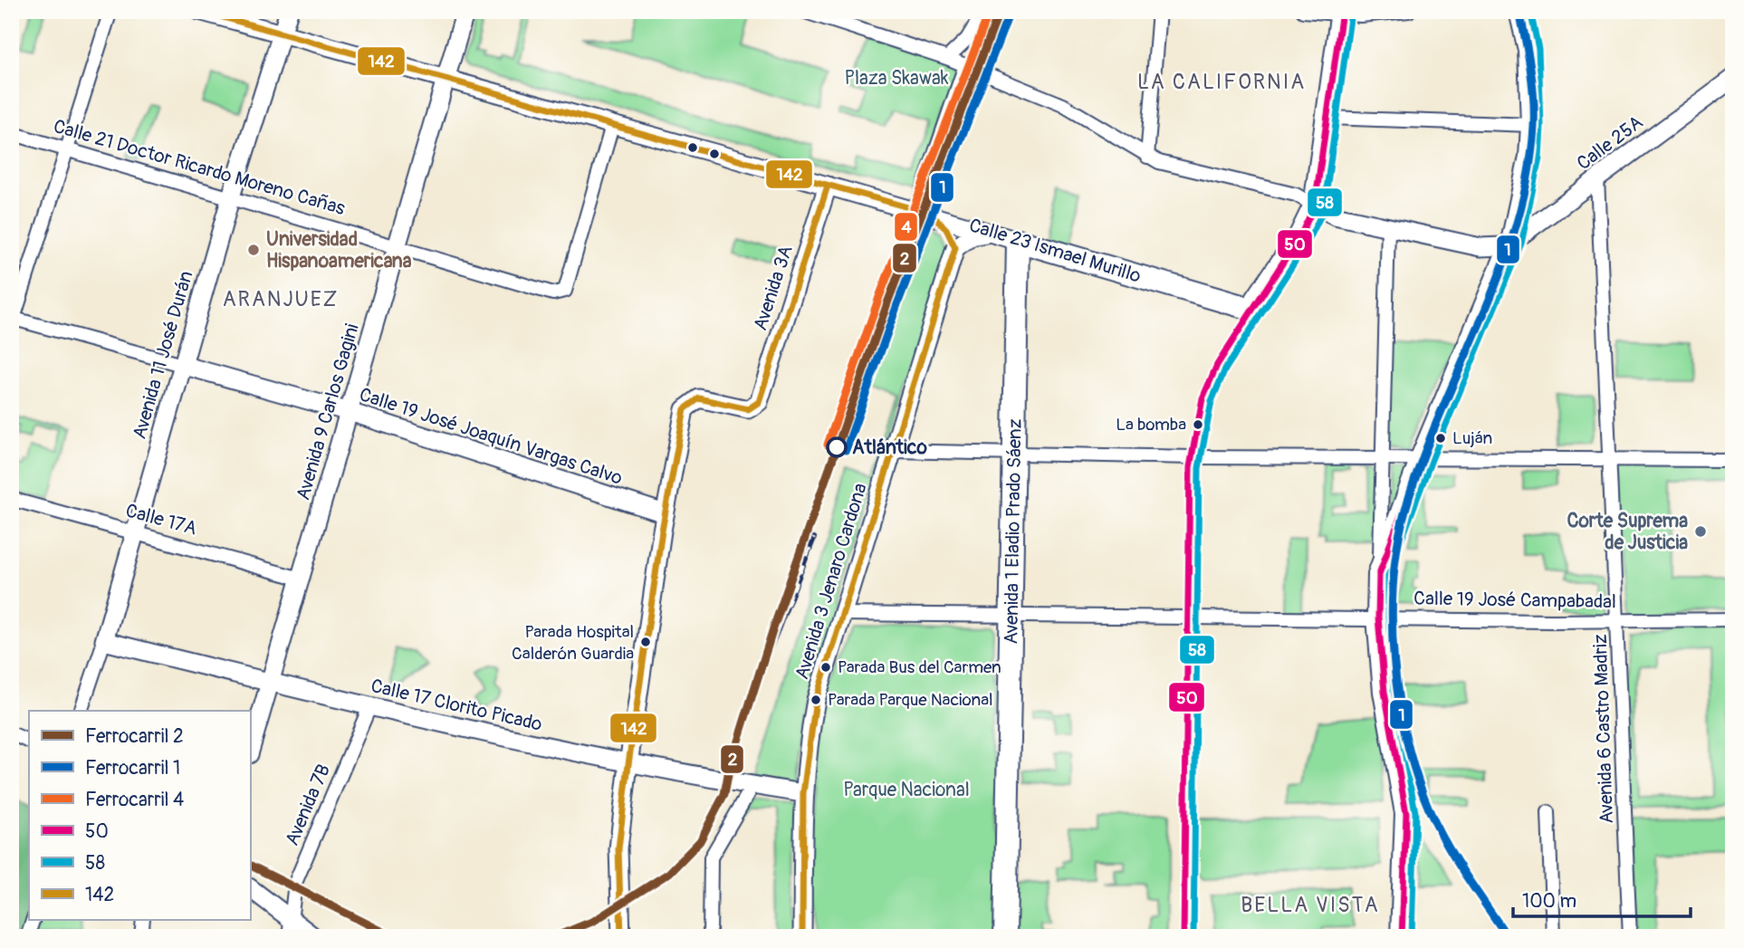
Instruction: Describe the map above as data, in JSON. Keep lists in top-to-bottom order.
{
  "streets": {
    "highway": ["Calle 23 Ismael Murillo", "Avenida 1 Eladio Prado Sáenz"],
    "street": [
      "Calle 25A",
      "Calle 21 Doctor Ricardo Moreno Cañas",
      "Avenida 3A",
      "Avenida 11 José Durán",
      "Avenida 9 Carlos Gagini",
      "Calle 19 José Joaquín Vargas Calvo",
      "Calle 17A",
      "Avenida 3 Jenaro Cardona",
      "Calle 19 José Campabadal",
      "Calle 17 Clorito Picado",
      "Avenida 6 Castro Madriz",
      "Avenida 7B"
    ]
  },
  "crossings": [
    ["Calle 25A", "Avenida 6 Castro Madriz"],
    ["Calle 21 Doctor Ricardo Moreno Cañas", "Calle 23 Ismael Murillo"],
    ["Calle 21 Doctor Ricardo Moreno Cañas", "Avenida 11 José Durán"],
    ["Calle 21 Doctor Ricardo Moreno Cañas", "Avenida 9 Carlos Gagini"],
    ["Calle 23 Ismael Murillo", "Avenida 3A"],
    ["Calle 23 Ismael Murillo", "Avenida 11 José Durán"],
    ["Calle 23 Ismael Murillo", "Avenida 9 Carlos Gagini"],
    ["Calle 23 Ismael Murillo", "Avenida 1 Eladio Prado Sáenz"],
    ["Avenida 3A", "Calle 19 José Joaquín Vargas Calvo"],
    ["Avenida 11 José Durán", "Calle 19 José Joaquín Vargas Calvo"],
    ["Avenida 11 José Durán", "Calle 17A"],
    ["Avenida 11 José Durán", "Calle 17 Clorito Picado"],
    ["Avenida 9 Carlos Gagini", "Calle 19 José Joaquín Vargas Calvo"],
    ["Avenida 9 Carlos Gagini", "Calle 17A"],
    ["Avenida 9 Carlos Gagini", "Calle 17 Clorito Picado"],
    ["Avenida 1 Eladio Prado Sáenz", "Calle 19 José Campabadal"],
    ["Avenida 3 Jenaro Cardona", "Calle 19 José Campabadal"],
    ["Avenida 3 Jenaro Cardona", "Calle 17 Clorito Picado"],
    ["Calle 19 José Campabadal", "Avenida 6 Castro Madriz"],
    ["Calle 17 Clorito Picado", "Avenida 7B"]
  ],
  "districts": ["LA CALIFORNIA", "ARANJUEZ", "BELLA VISTA"],
  "parks": ["Plaza Skawak", "Parque Nacional"],
  "places": [
    "Universidad Hispanoamericana",
    "La bomba",
    "Luján",
    "Atlántico",
    "Corte Suprema de Justicia",
    "Parada Hospital Calderón Guardia",
    "Parada Bus del Carmen",
    "Parada Parque Nacional"
  ],
  "lines": [
    "rail line 2",
    "rail line 1",
    "rail line 4",
    "transit line 50",
    "transit line 58",
    "transit line 142"
  ],
  "legend": [
    "Ferrocarril 2",
    "Ferrocarril 1",
    "Ferrocarril 4",
    "50",
    "58",
    "142"
  ],
  "scale_bar": "100 m"
}
